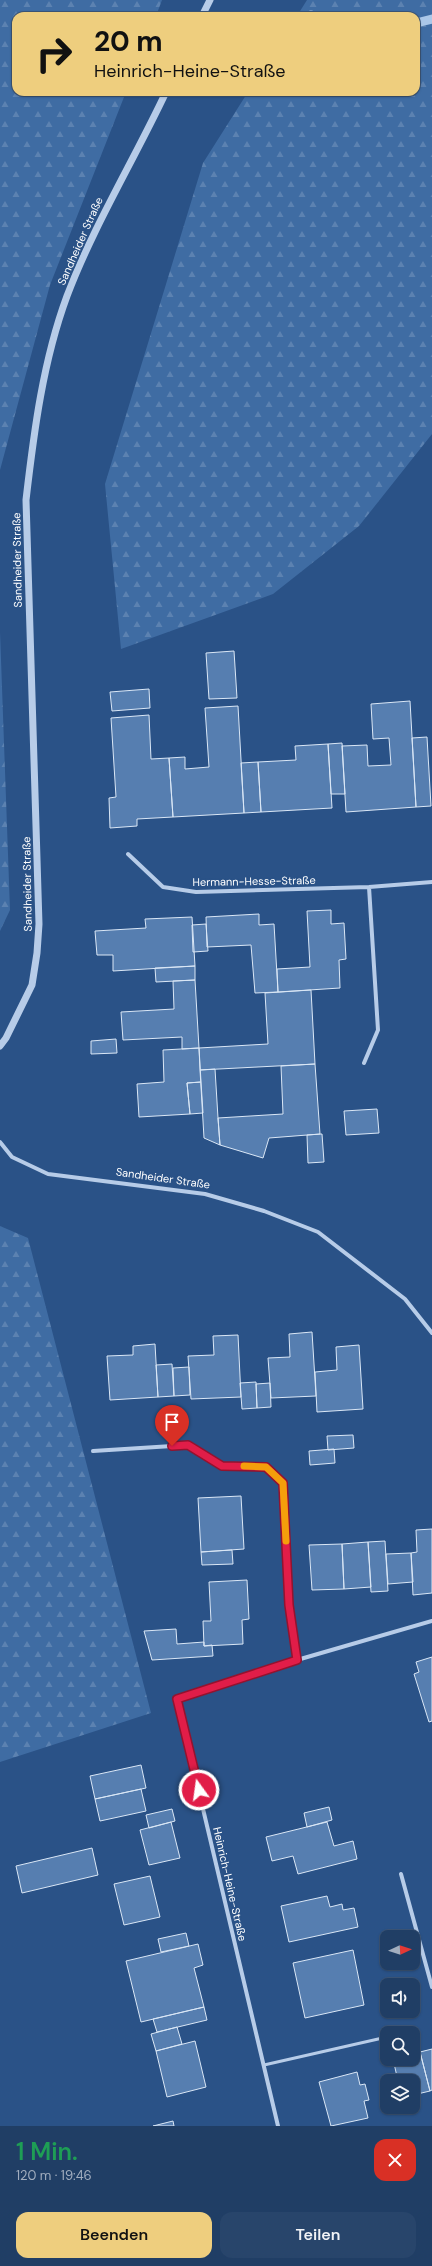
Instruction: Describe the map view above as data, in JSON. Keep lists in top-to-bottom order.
{
  "streets": {
    "street": ["Sandheider Straße", "Hermann-Hesse-Straße", "Heinrich-Heine-Straße"]
  },
  "north": "right",
  "page": {
    "turn": ["20 m", "Heinrich-Heine-Straße"],
    "heading": ["1 Min.", "120 m · 19:46"],
    "buttons": ["Beenden", "Teilen"]
  }
}
